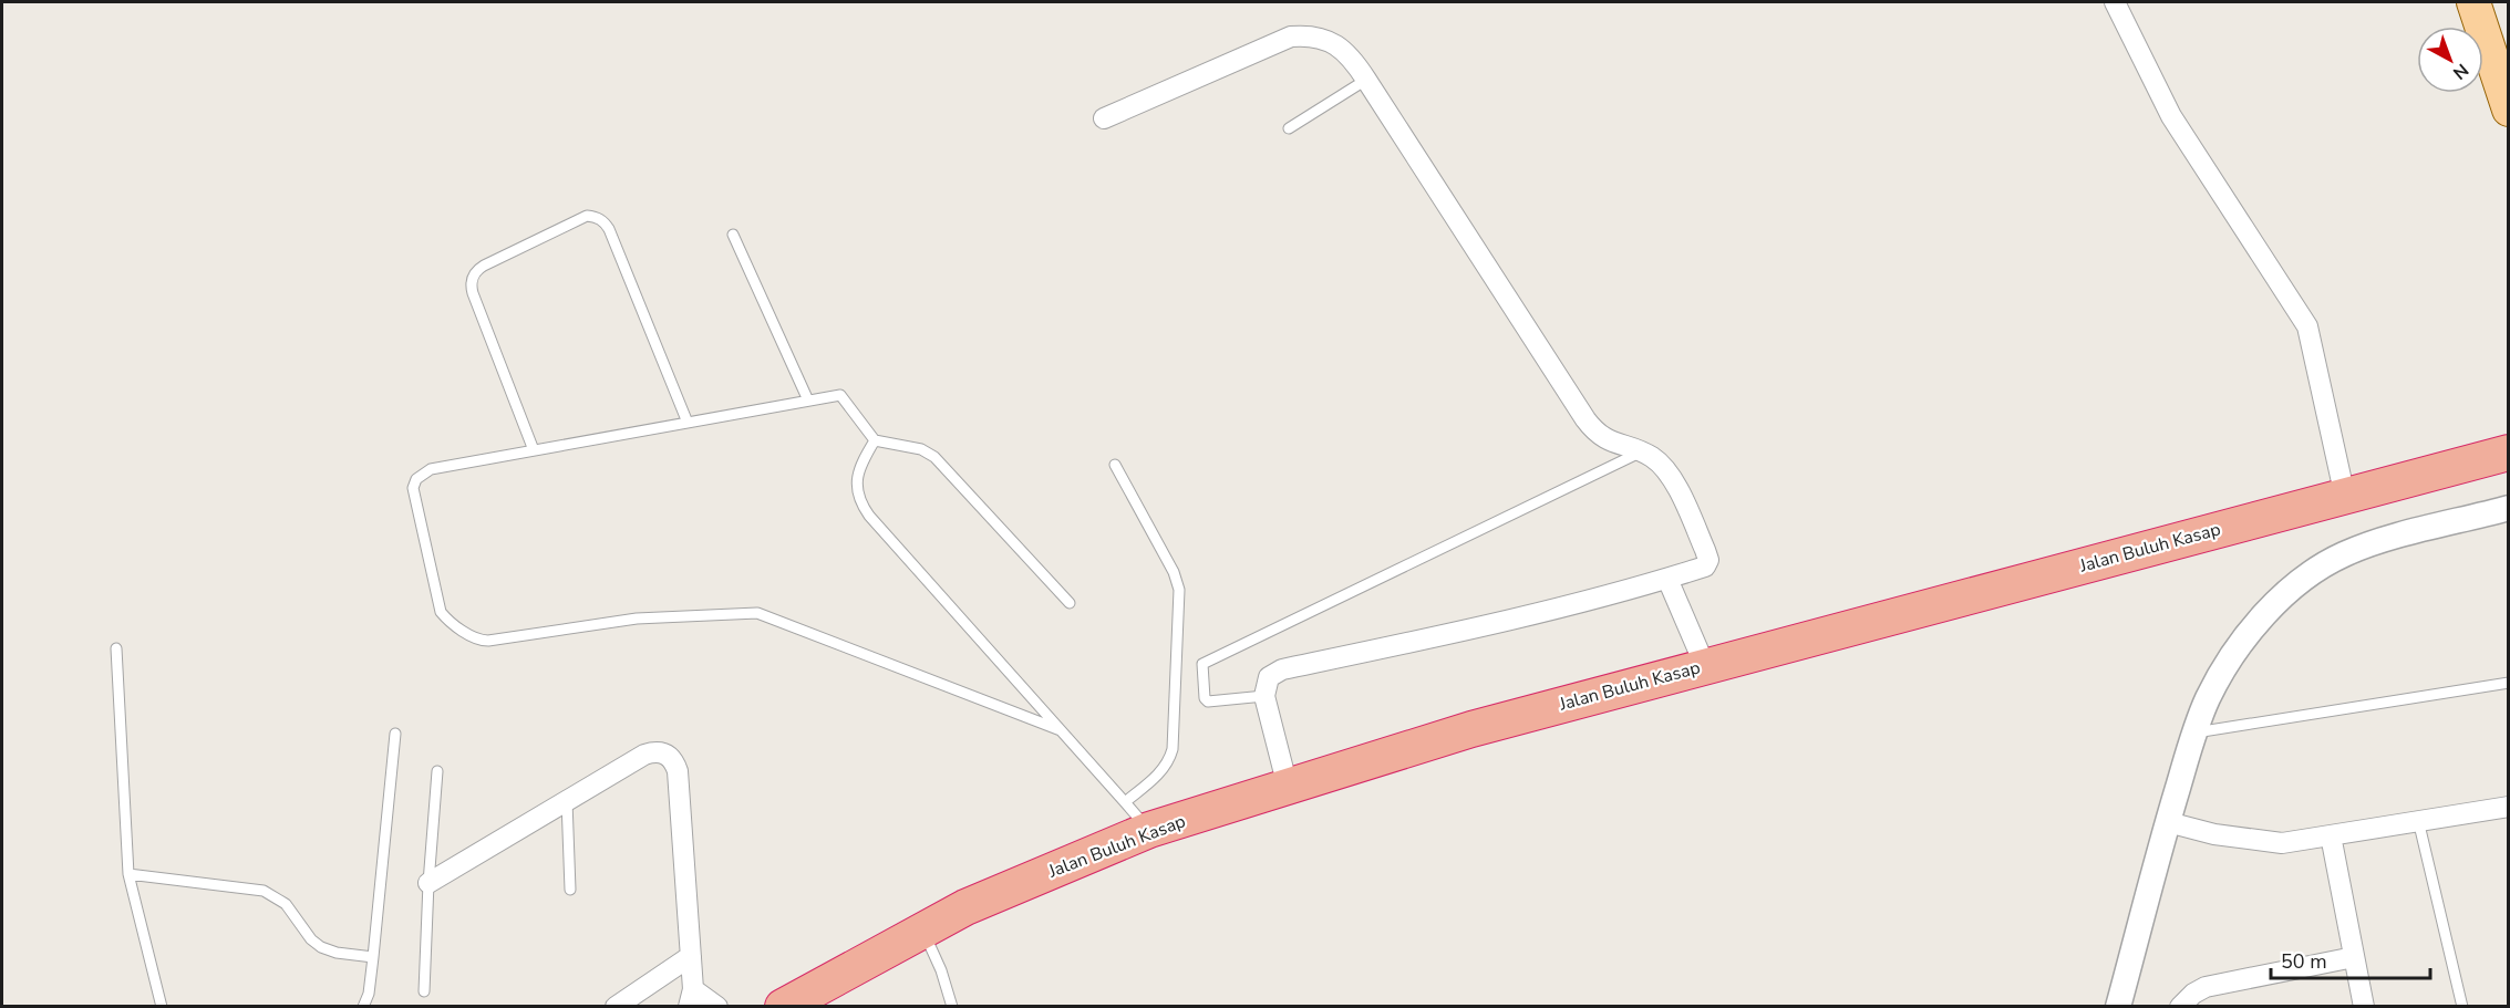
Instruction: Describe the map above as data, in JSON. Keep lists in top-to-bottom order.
{
  "streets": {
    "highway": ["Jalan Buluh Kasap"]
  },
  "scale_bar": "50 m",
  "north": "bottom right"
}
